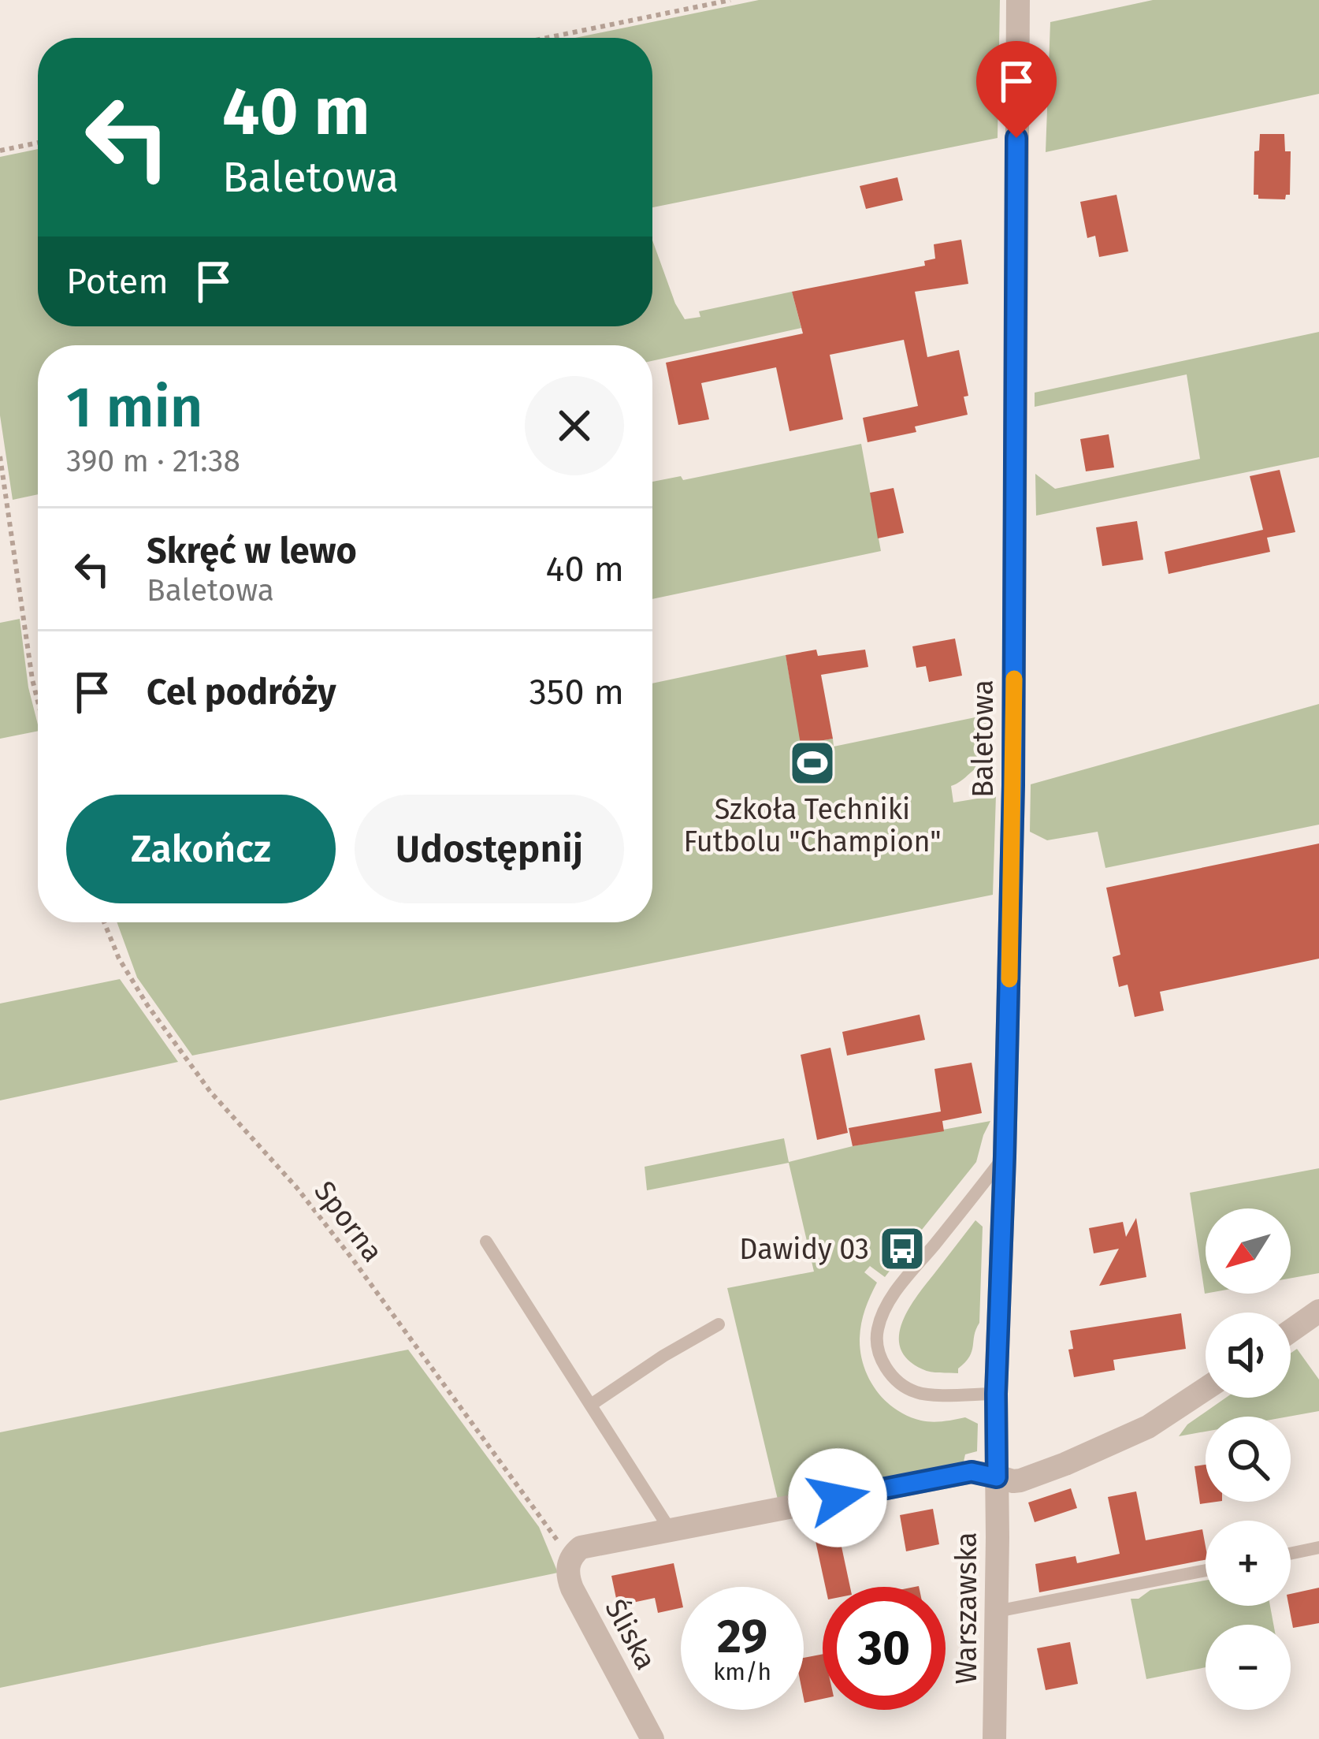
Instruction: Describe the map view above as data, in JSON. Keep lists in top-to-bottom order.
{
  "streets": {
    "street": ["Baletowa", "Warszawska", "Śliska"],
    "path": ["Sporna"]
  },
  "crossings": [
    ["Baletowa", "Warszawska"],
    ["Sporna", "Śliska"]
  ],
  "places": {
    "sports": ["Szkoła Techniki Futbolu \"Champion\""],
    "bus stop": ["Dawidy 03"]
  },
  "north": "bottom left",
  "page": {
    "turn": ["40 m", "Baletowa"],
    "then": "Potem",
    "heading": ["1 min", "390 m · 21:38"],
    "list": [
      {
        "name": "Skręć w lewo",
        "note": "Baletowa",
        "value": "40 m"
      },
      {
        "name": "Cel podróży",
        "value": "350 m"
      }
    ],
    "buttons": ["Zakończ", "Udostępnij"],
    "map_buttons": ["+", "−"],
    "speed": "29 km/h",
    "limit": "30"
  }
}
